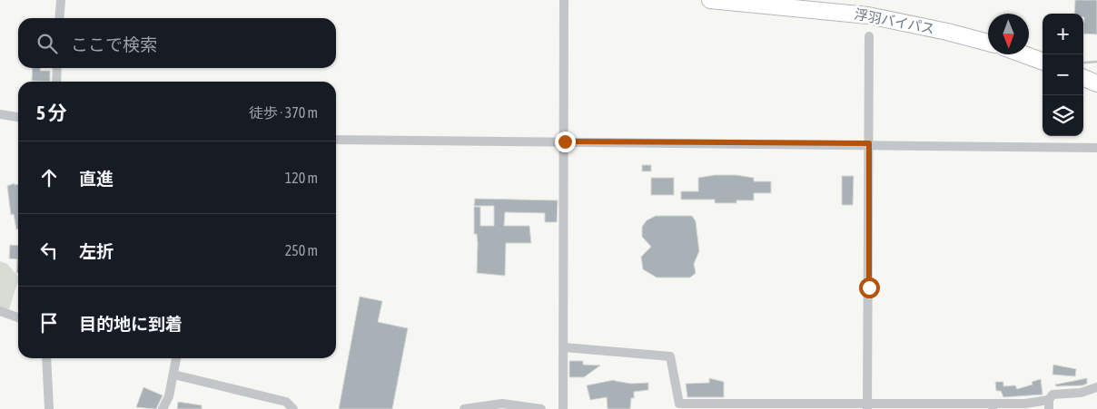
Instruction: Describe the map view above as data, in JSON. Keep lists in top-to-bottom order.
{
  "streets": {
    "highway": ["浮羽バイパス"]
  },
  "north": "bottom",
  "page": {
    "map_buttons": ["+", "−"],
    "search": "ここで検索",
    "heading": ["5 分", "徒歩 · 370 m"],
    "list": [
      ["直進", "120 m"],
      ["左折", "250 m"],
      "目的地に到着"
    ]
  }
}
